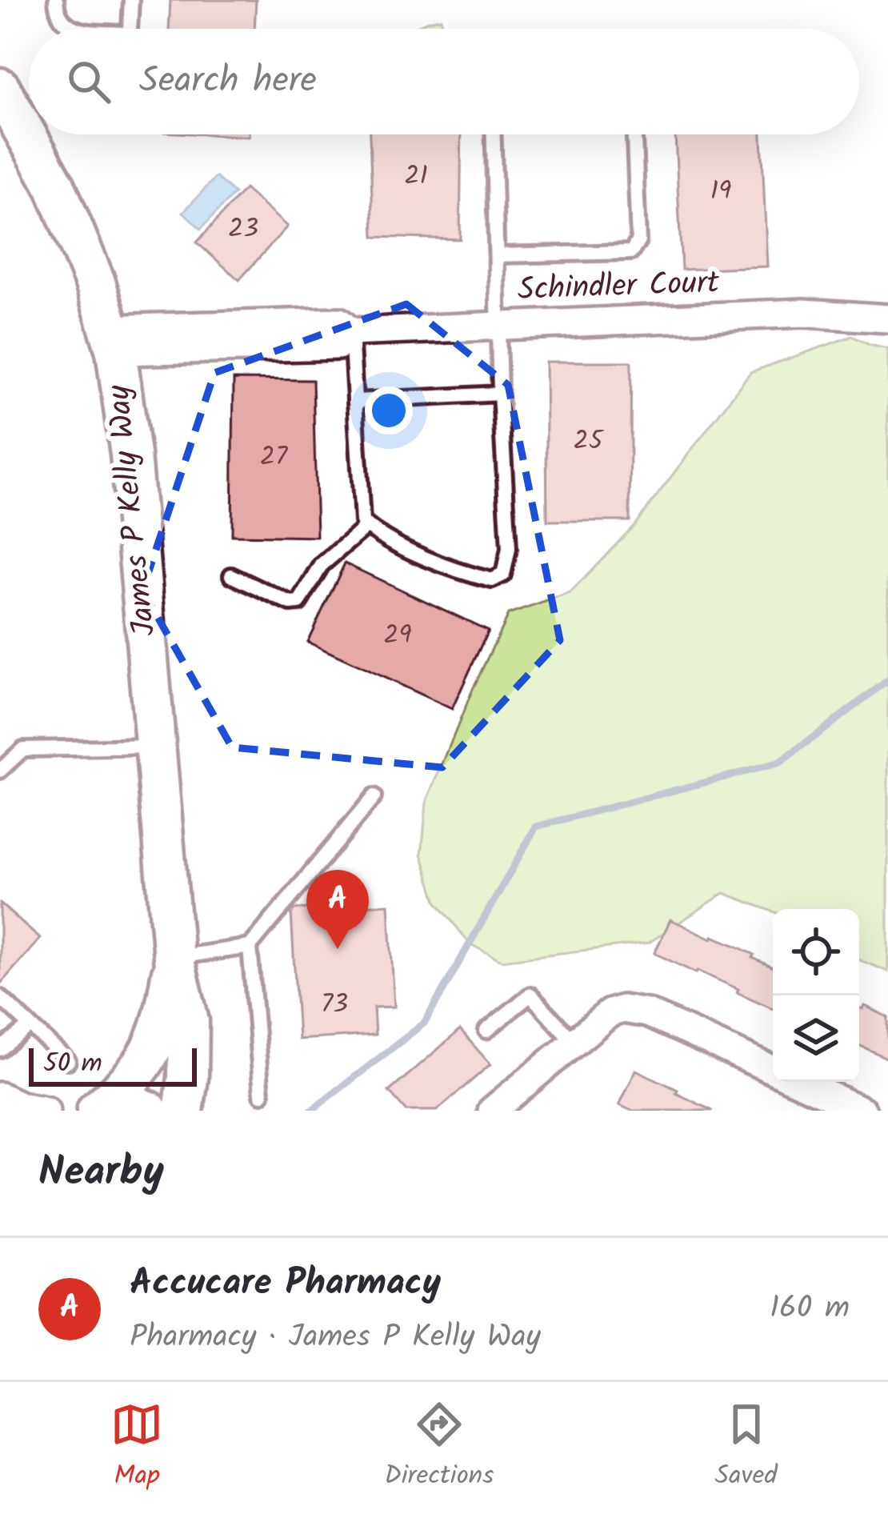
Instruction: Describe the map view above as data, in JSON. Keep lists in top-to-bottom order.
{
  "streets": {
    "street": ["Schindler Court", "James P Kelly Way"]
  },
  "crossings": [
    ["Schindler Court", "James P Kelly Way"]
  ],
  "house_numbers": [
    "21",
    "19",
    "23",
    "25",
    "27",
    "29",
    "73"
  ],
  "scale_bar": "50 m",
  "page": {
    "search": "Search here",
    "pins": "A",
    "scale": "50 m",
    "heading": "Nearby",
    "list": [
      {
        "mark": "A",
        "name": "Accucare Pharmacy",
        "note": "Pharmacy · James P Kelly Way",
        "value": "160 m"
      }
    ],
    "nav": ["Map", "Directions", "Saved"]
  }
}
